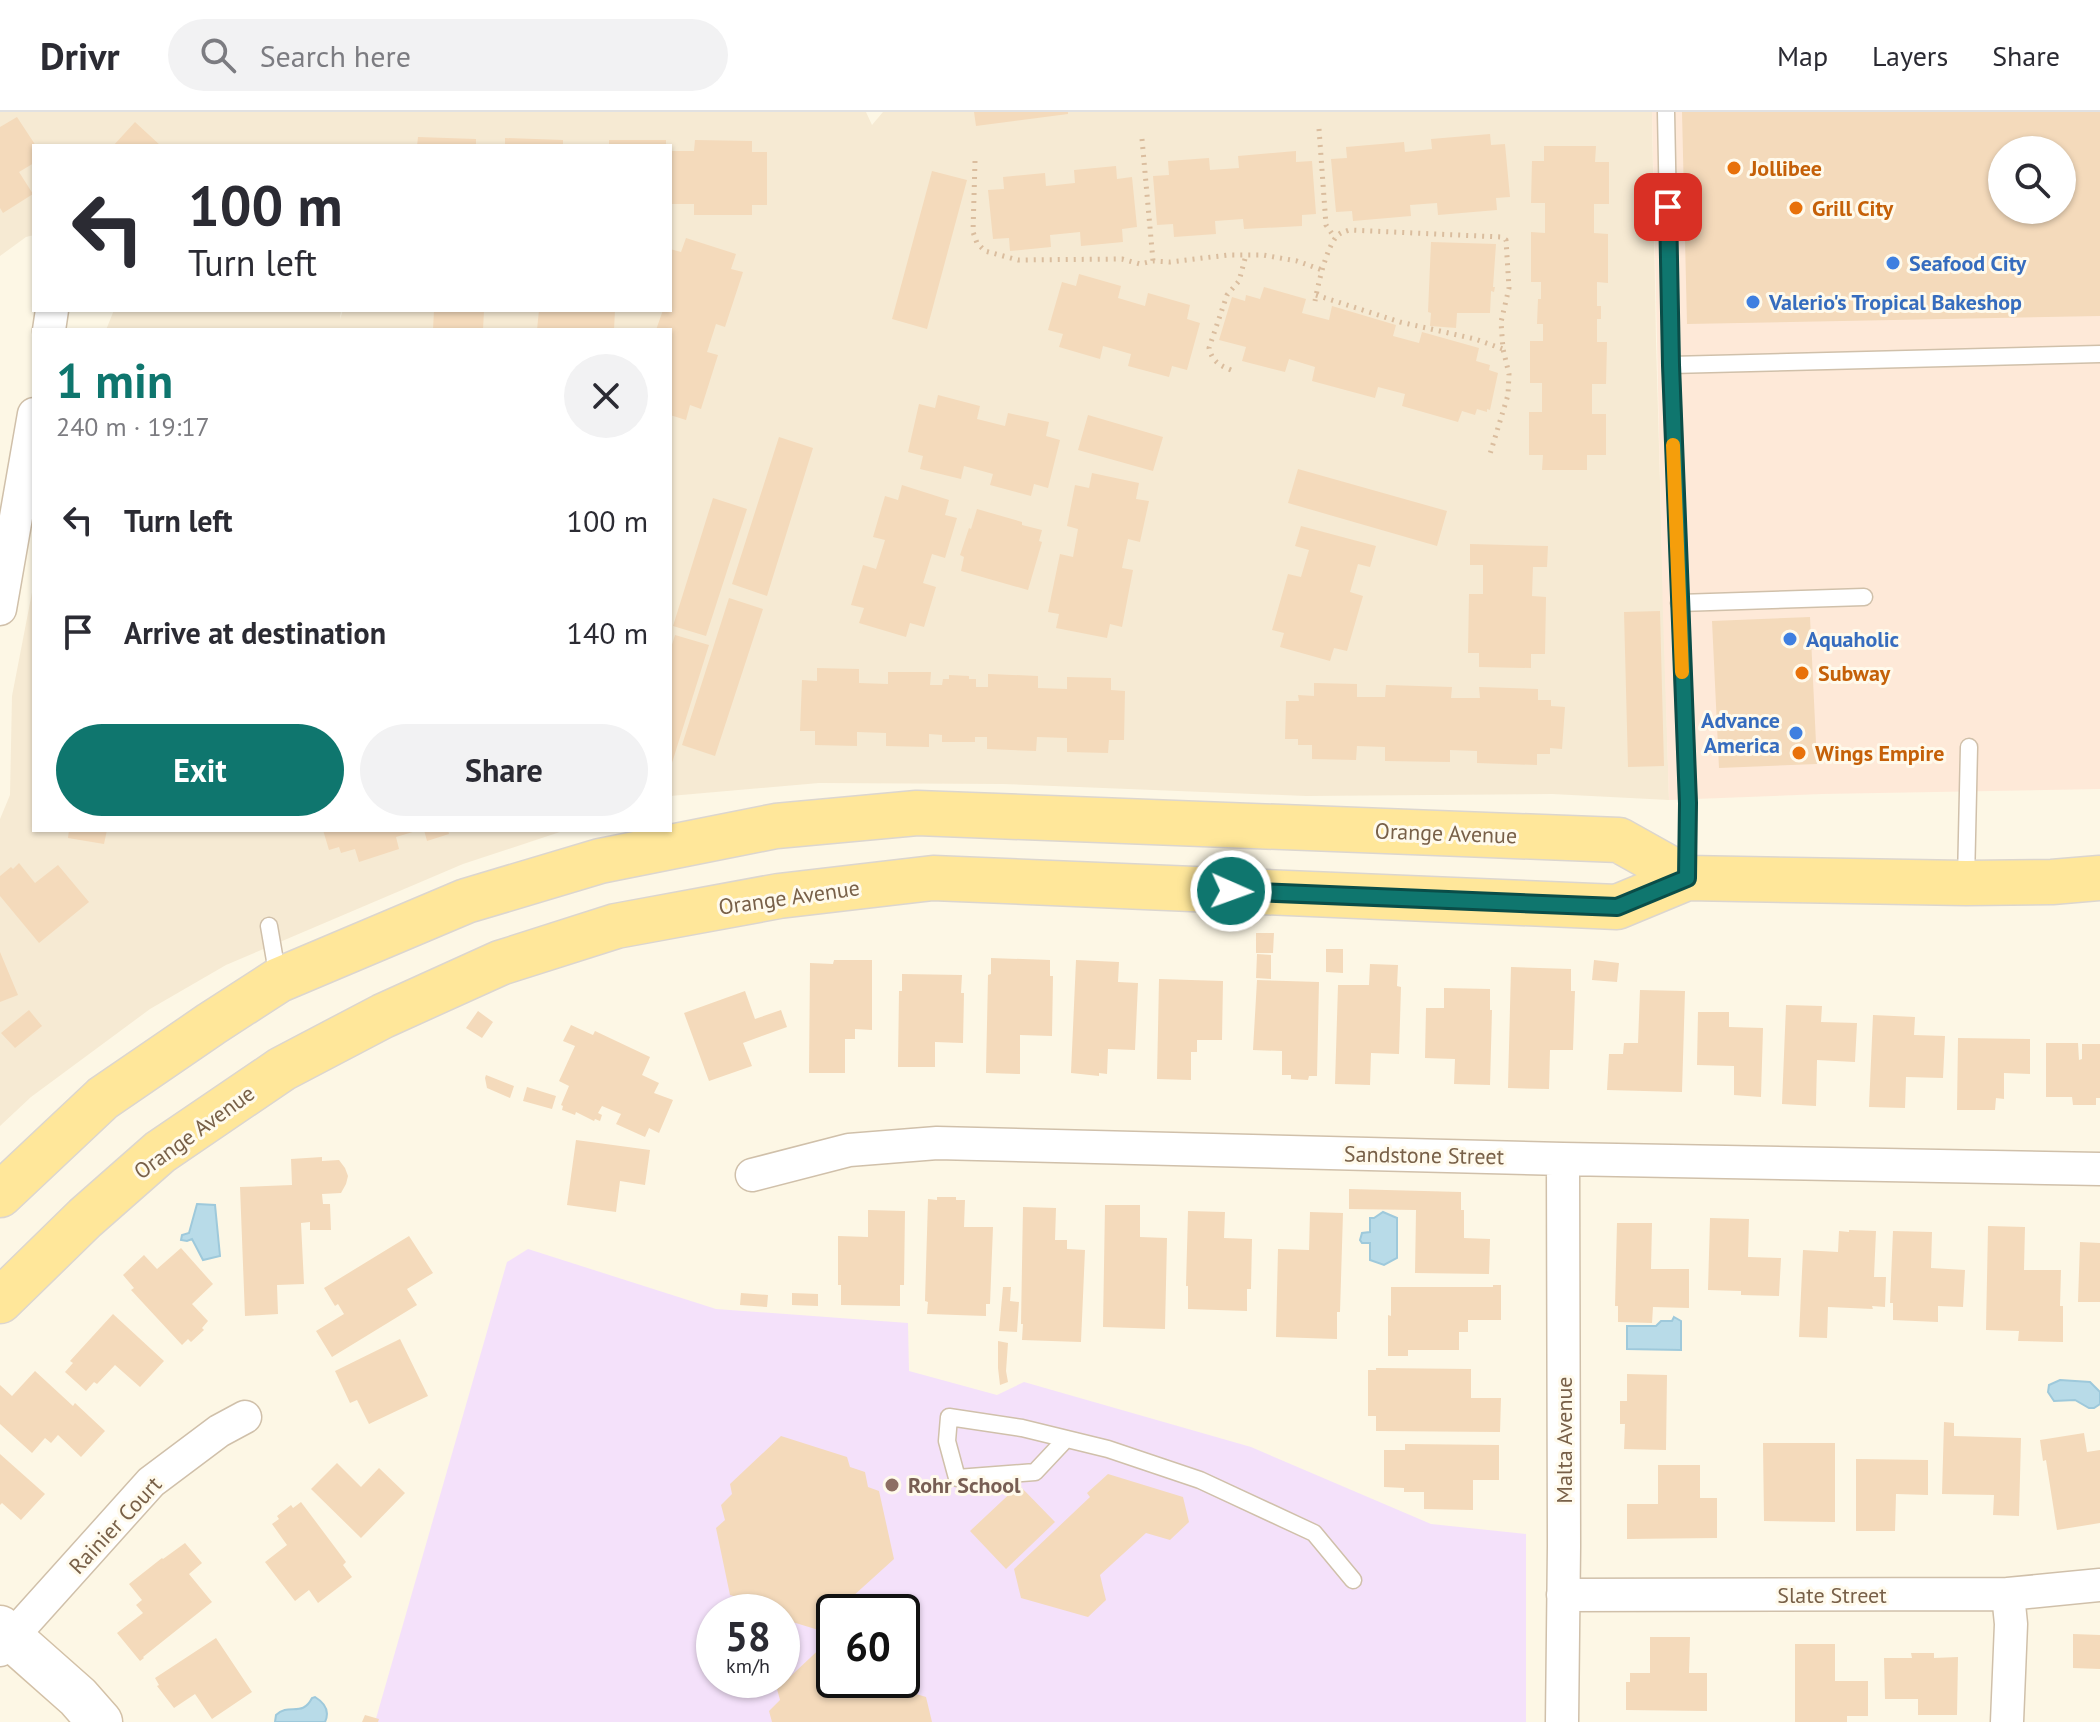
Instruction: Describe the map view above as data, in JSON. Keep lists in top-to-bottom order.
{
  "streets": {
    "main road": ["Orange Avenue"],
    "street": [
      "Sandstone Street",
      "Malta Avenue",
      "Rainier Court",
      "Slate Street"
    ]
  },
  "crossings": [
    ["Sandstone Street", "Malta Avenue"],
    ["Malta Avenue", "Slate Street"]
  ],
  "places": [
    "Jollibee",
    "Grill City",
    "Seafood City",
    "Valerio's Tropical Bakeshop",
    "Aquaholic",
    "Subway",
    "Advance America",
    "Wings Empire",
    "Rohr School"
  ],
  "page": {
    "header": "Drivr",
    "search": "Search here",
    "nav": ["Map", "Layers", "Share"],
    "turn": ["100 m", "Turn left"],
    "heading": ["1 min", "240 m · 19:17"],
    "list": [
      {
        "name": "Turn left",
        "value": "100 m"
      },
      {
        "name": "Arrive at destination",
        "value": "140 m"
      }
    ],
    "buttons": ["Exit", "Share"],
    "speed": "58 km/h",
    "limit": "60"
  }
}
